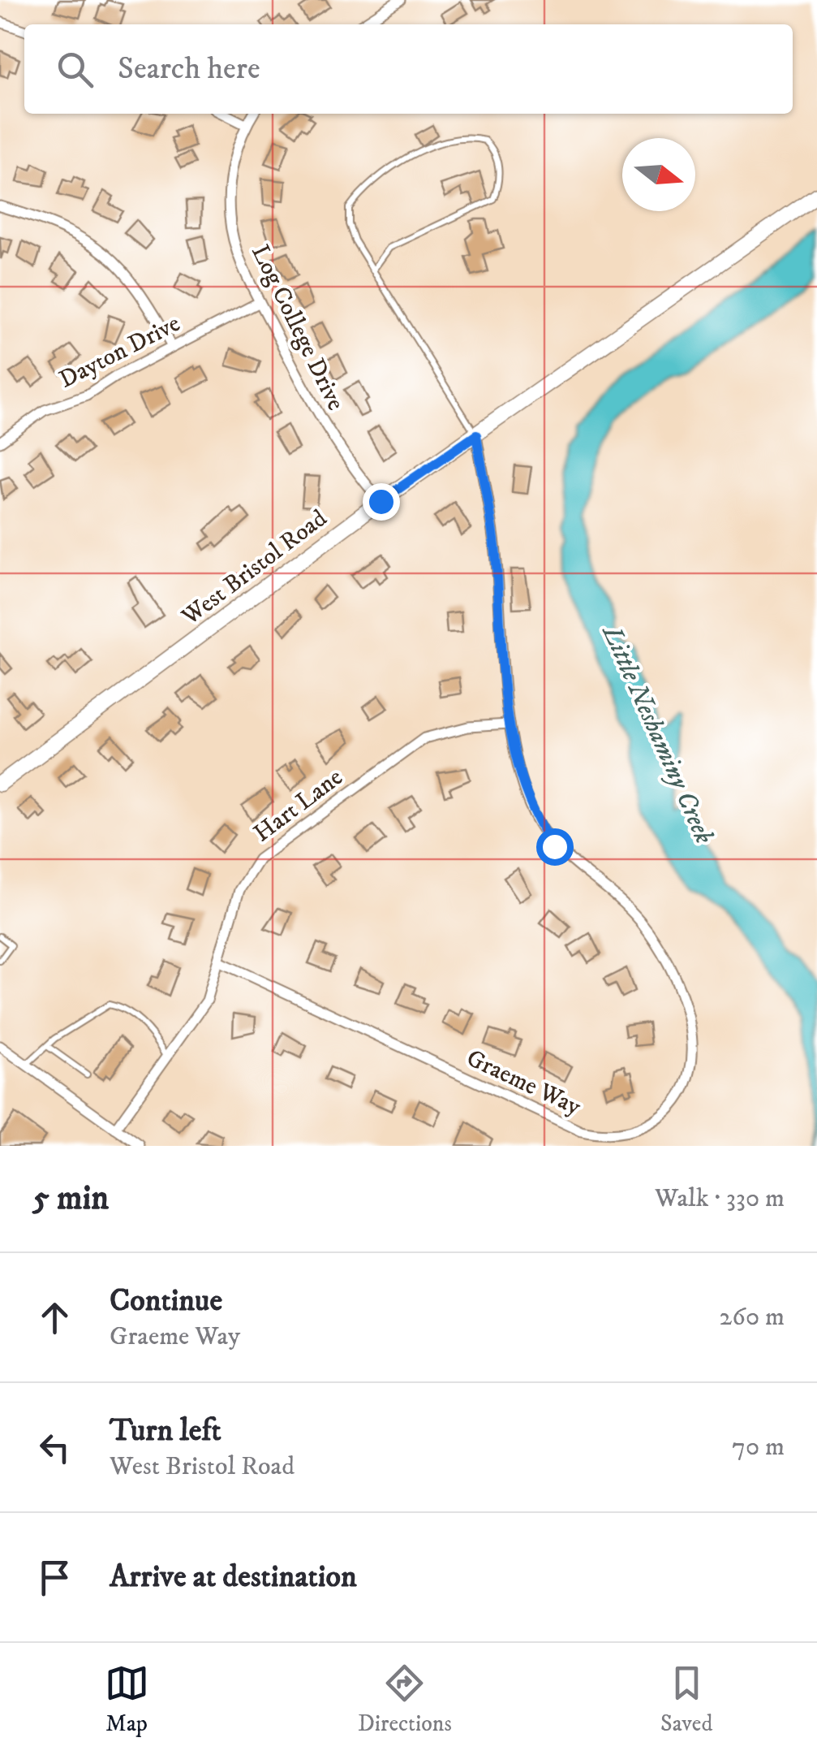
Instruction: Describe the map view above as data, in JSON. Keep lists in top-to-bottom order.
{
  "streets": {
    "main road": ["West Bristol Road"],
    "street": [
      "Log College Drive",
      "Dayton Drive",
      "Hart Lane",
      "Graeme Way"
    ]
  },
  "crossings": [
    ["Log College Drive", "Dayton Drive"],
    ["Log College Drive", "West Bristol Road"],
    ["West Bristol Road", "Graeme Way"],
    ["Hart Lane", "Graeme Way"]
  ],
  "water": ["Little Neshaminy Creek"],
  "north": "right",
  "page": {
    "search": "Search here",
    "heading": ["5 min", "Walk · 330 m"],
    "list": [
      ["Continue", "Graeme Way", "260 m"],
      ["Turn left", "West Bristol Road", "70 m"],
      "Arrive at destination"
    ],
    "nav": ["Map", "Directions", "Saved"]
  }
}
